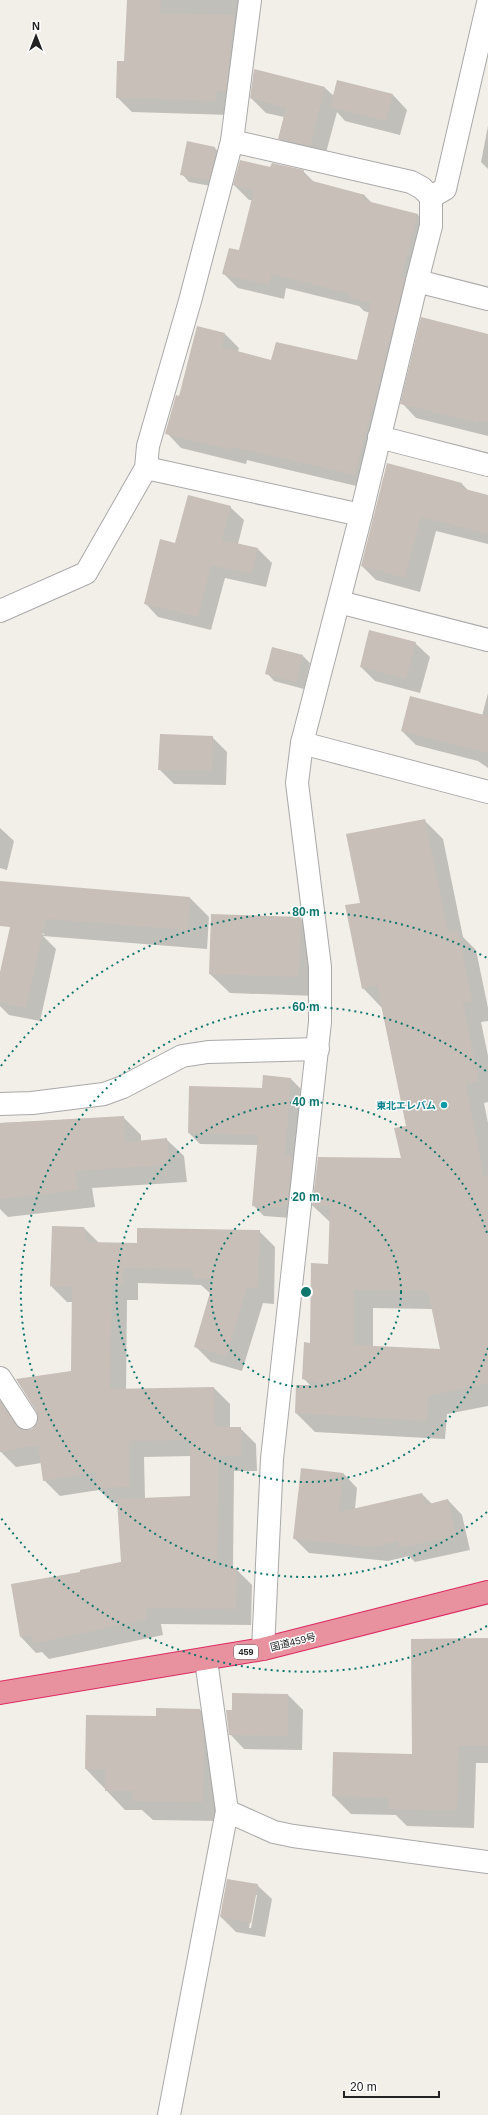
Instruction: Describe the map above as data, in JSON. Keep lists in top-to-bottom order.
{
  "streets": {
    "highway": ["国道459号", "459"]
  },
  "places": ["東北エレバム"],
  "scale_bar": "20 m",
  "north": "top",
  "rings": [
    "80 m",
    "60 m",
    "40 m",
    "20 m"
  ]
}
